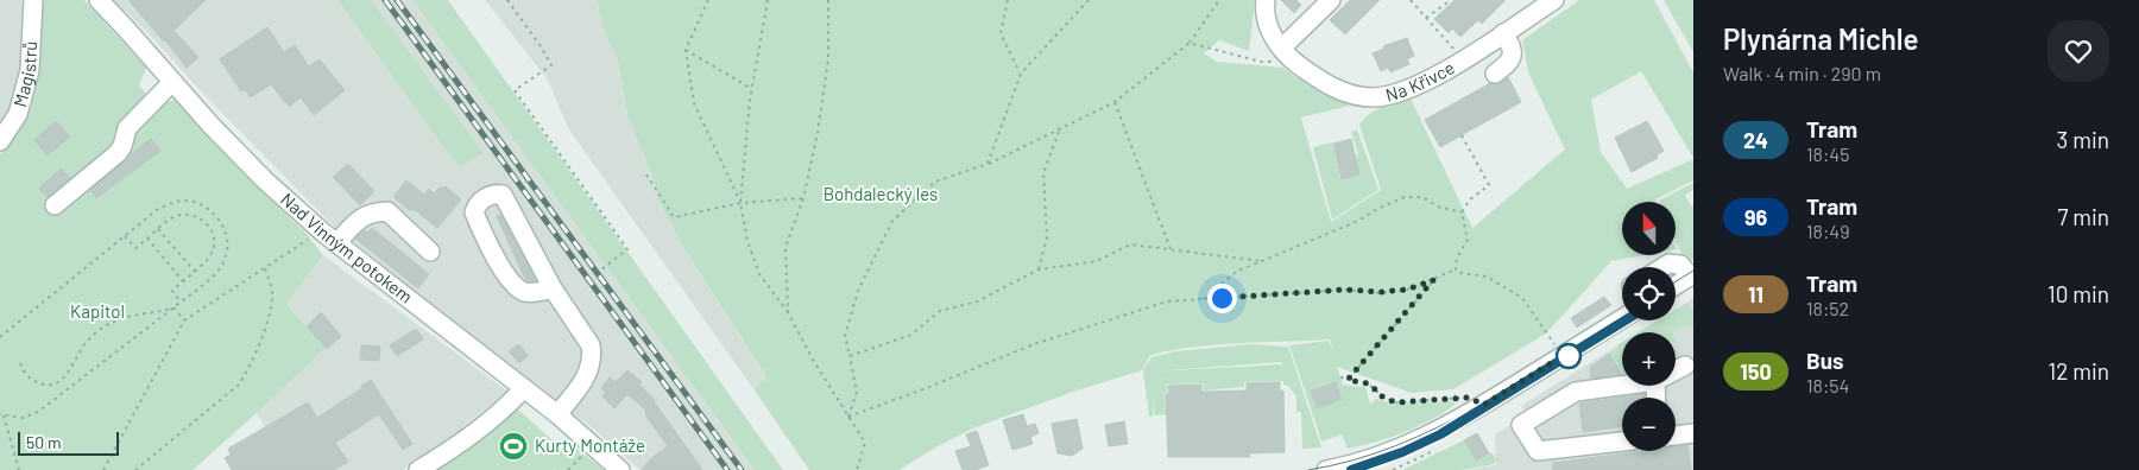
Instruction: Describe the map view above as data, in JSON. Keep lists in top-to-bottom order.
{
  "streets": {
    "street": ["Magistrů", "Na Křivce", "Nad Vinným potokem"]
  },
  "parks": ["Bohdalecký les", "Kapitol"],
  "places": {
    "sports": ["Kurty Montáže"]
  },
  "lines": ["tram line 24"],
  "scale_bar": "50 m",
  "north": "top",
  "page": {
    "heading": ["Plynárna Michle", "Walk · 4 min · 290 m"],
    "list": [
      {
        "mark": "24",
        "name": "Tram",
        "note": "18:45",
        "value": "3 min"
      },
      {
        "mark": "96",
        "name": "Tram",
        "note": "18:49",
        "value": "7 min"
      },
      {
        "mark": "11",
        "name": "Tram",
        "note": "18:52",
        "value": "10 min"
      },
      {
        "mark": "150",
        "name": "Bus",
        "note": "18:54",
        "value": "12 min"
      }
    ],
    "map_buttons": ["+", "−"],
    "scale": "50 m"
  }
}
